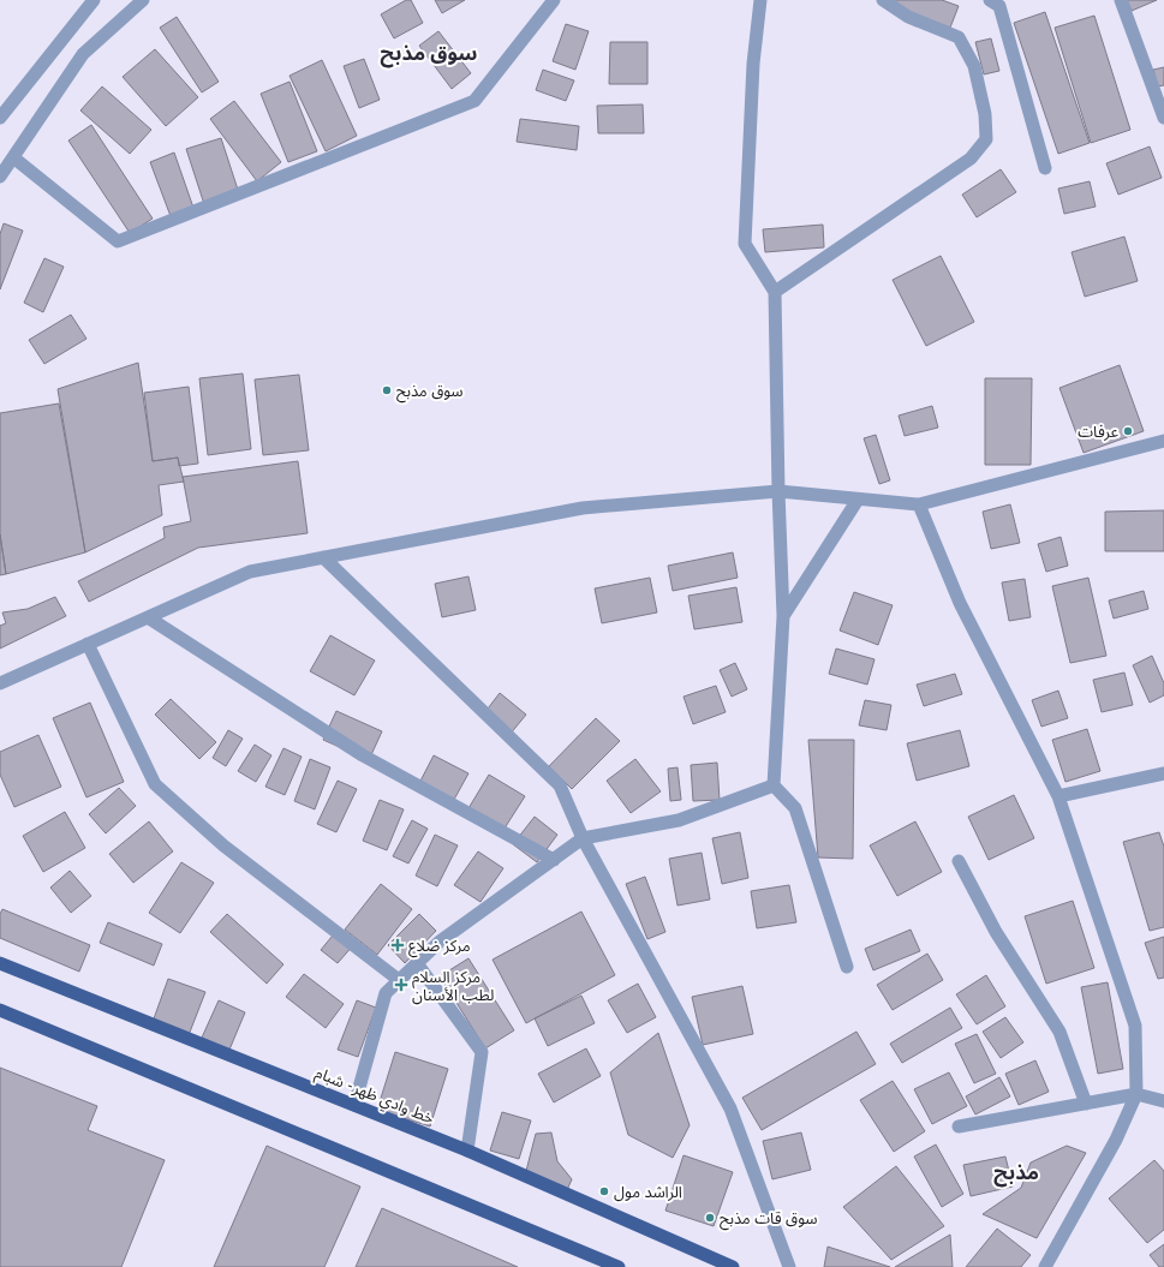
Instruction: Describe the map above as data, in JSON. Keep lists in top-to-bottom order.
{
  "streets": {
    "main road": ["خط وادي ظهر - شبام"]
  },
  "districts": ["سوق مذبح", "مذبح"],
  "places": {
    "other": [
      "سوق مذبح",
      "عرفات",
      "الراشد مول",
      "سوق قات مذبح"
    ],
    "health": ["مركز ضلاع", "مركز السلام لطب الأسنان"]
  }
}
